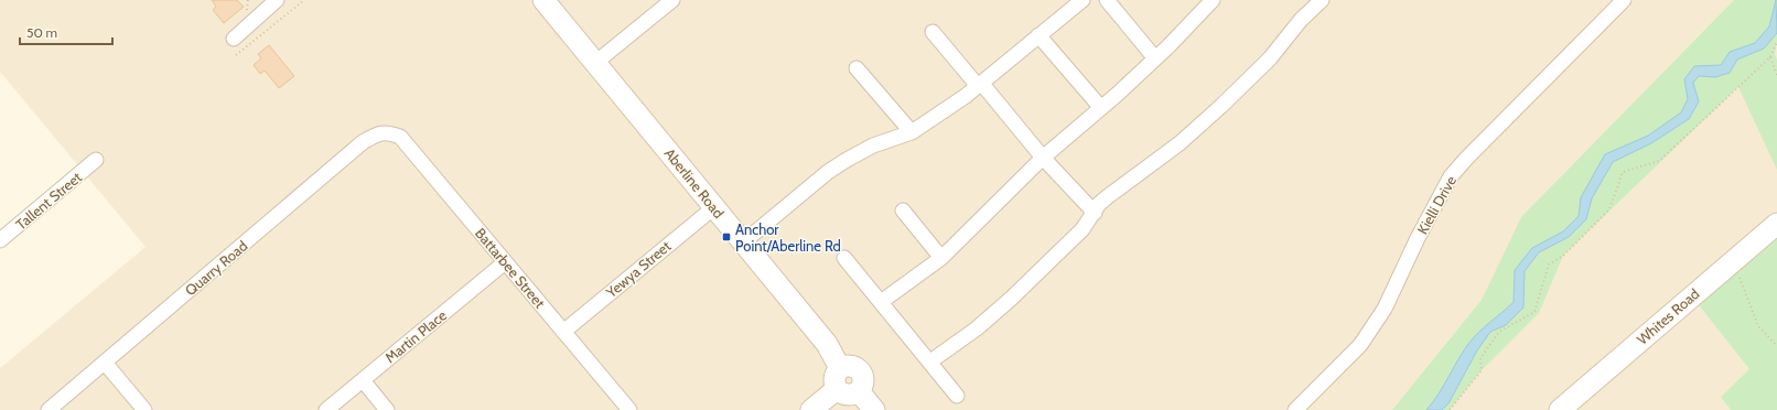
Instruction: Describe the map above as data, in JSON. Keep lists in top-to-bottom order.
{
  "streets": {
    "street": [
      "Aberline Road",
      "Tallent Street",
      "Kielli Drive",
      "Quarry Road",
      "Battarbee Street",
      "Yewya Street",
      "Whites Road",
      "Martin Place"
    ]
  },
  "crossings": [
    ["Aberline Road", "Yewya Street"],
    ["Quarry Road", "Battarbee Street"],
    ["Battarbee Street", "Yewya Street"],
    ["Battarbee Street", "Martin Place"]
  ],
  "places": {
    "transit": ["Anchor Point/Aberline Rd"]
  },
  "scale_bar": "50 m"
}
